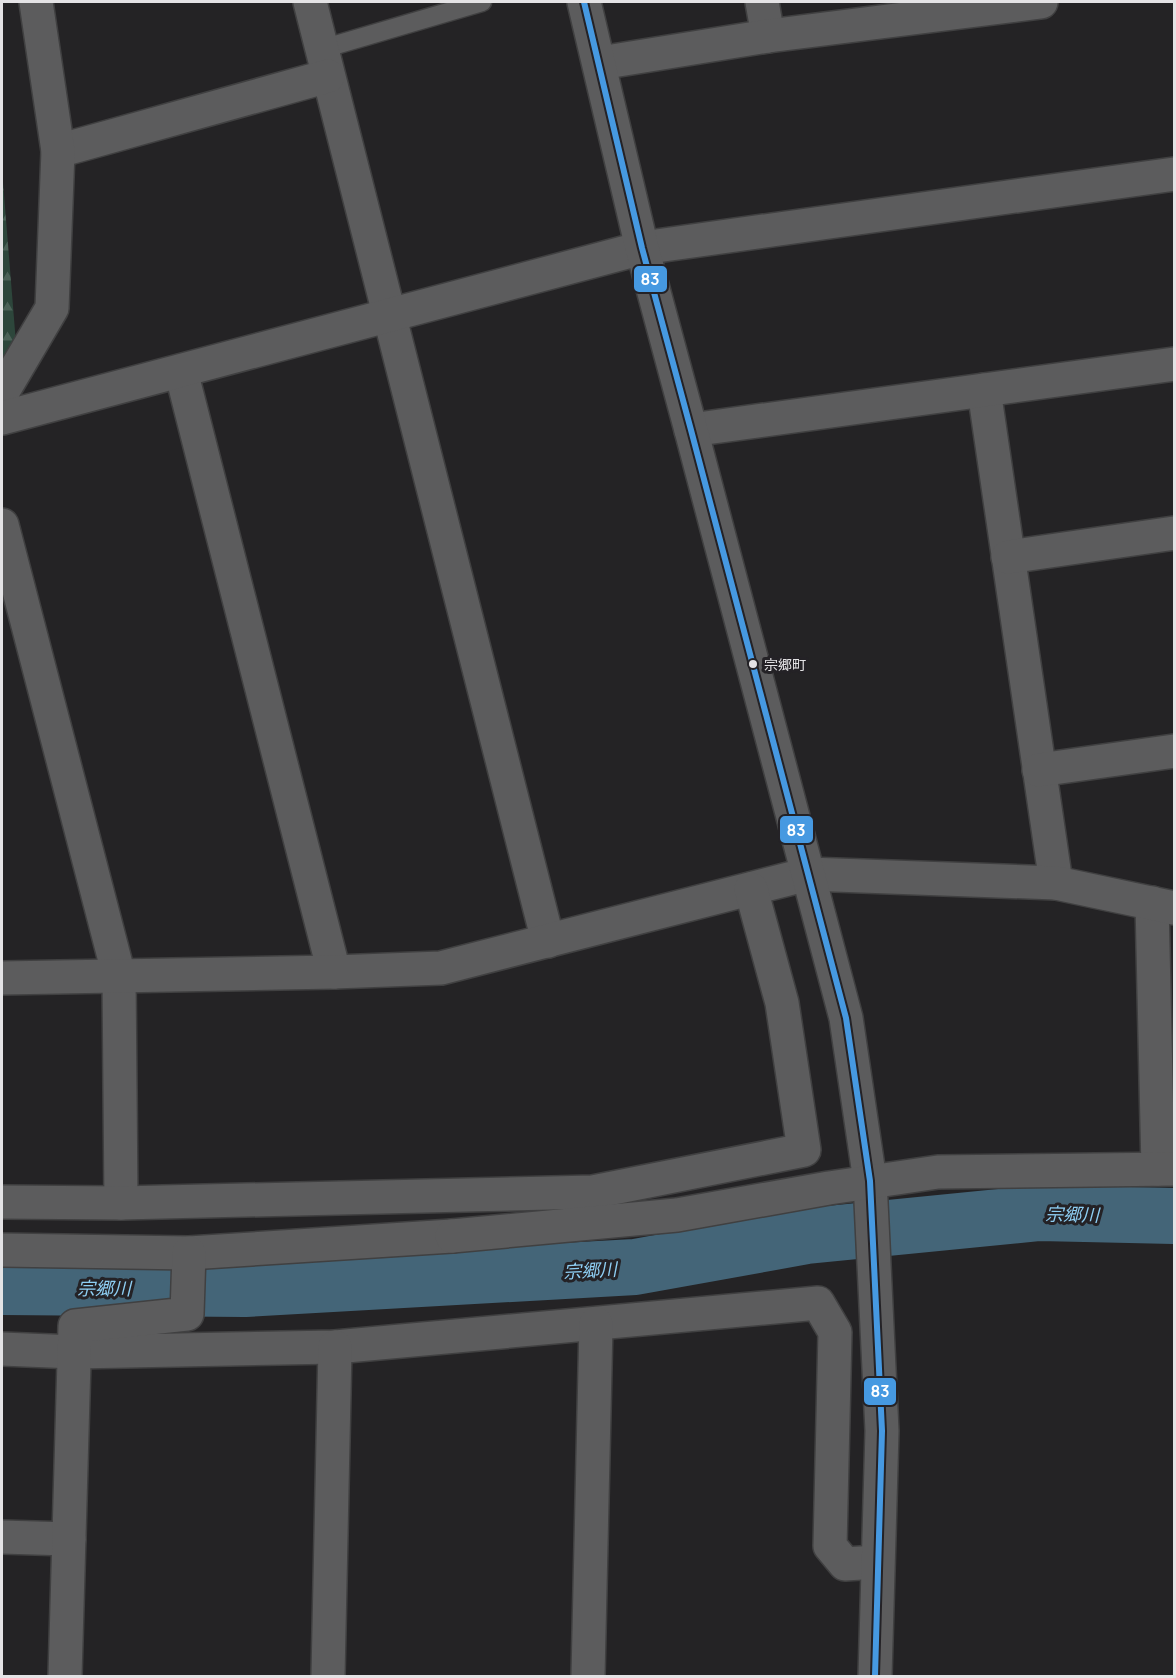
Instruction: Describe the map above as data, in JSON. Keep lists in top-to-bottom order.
{
  "water": ["宗郷川"],
  "places": ["宗郷町"],
  "lines": ["transit line 83"]
}
